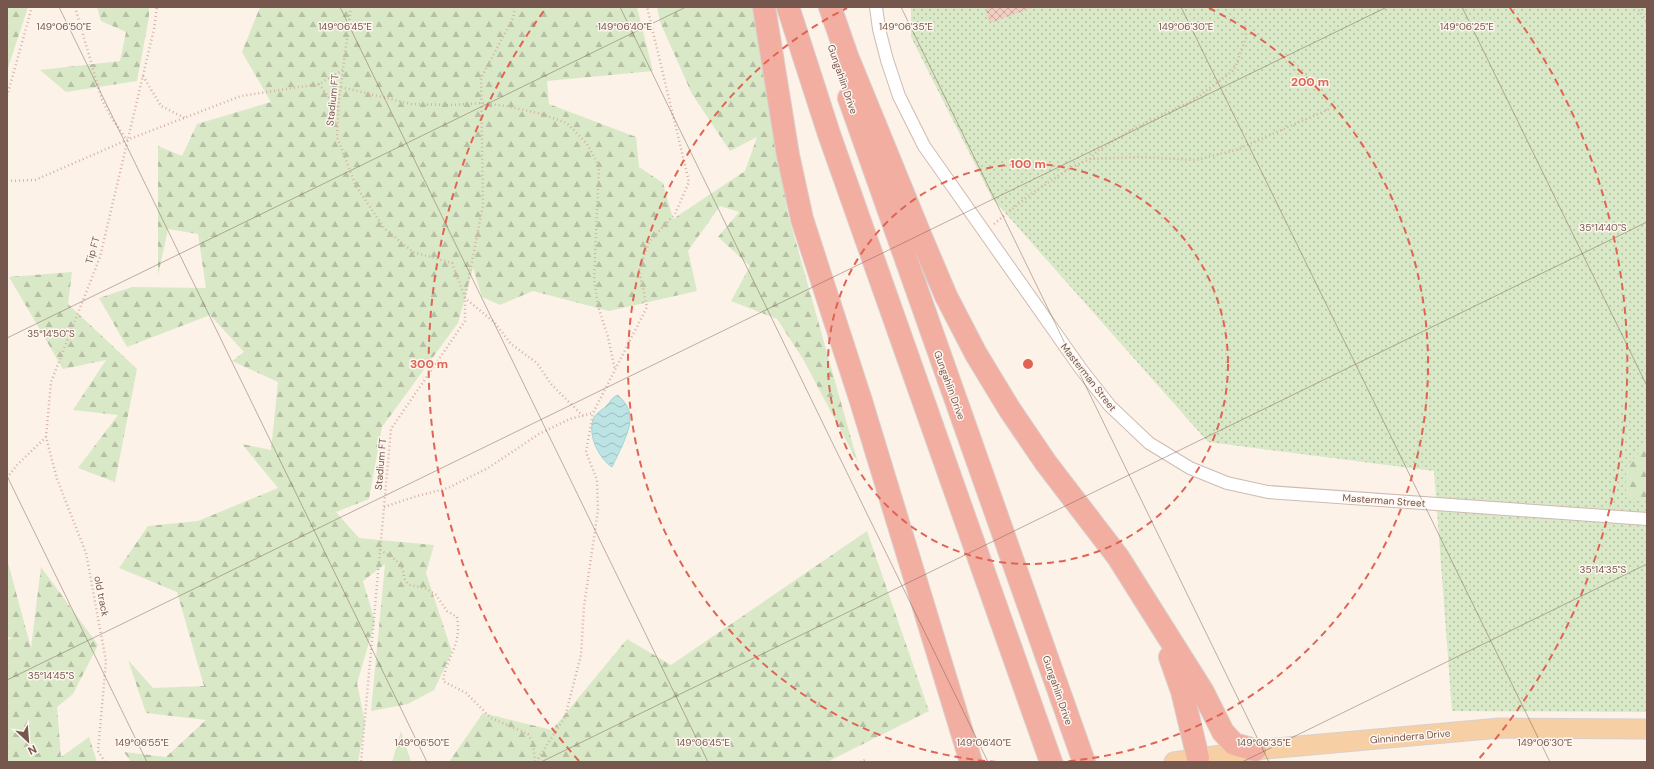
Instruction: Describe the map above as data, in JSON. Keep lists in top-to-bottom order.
{
  "streets": {
    "highway": ["Gungahlin Drive"],
    "main road": ["Ginninderra Drive"],
    "street": ["Masterman Street"],
    "path": ["Stadium FT", "Tip FT", "old track"]
  },
  "crossings": [
    ["Tip FT", "old track"]
  ],
  "north": "bottom right",
  "coordinates": [
    "149°06'50\"E",
    "149°06'45\"E",
    "149°06'35\"E",
    "149°06'30\"E",
    "149°06'25\"E",
    "149°06'40\"E",
    "35°14'40\"S",
    "35°14'50\"S",
    "35°14'35\"S",
    "35°14'45\"S",
    "149°06'55\"E"
  ],
  "rings": ["200 m", "100 m", "300 m"]
}
